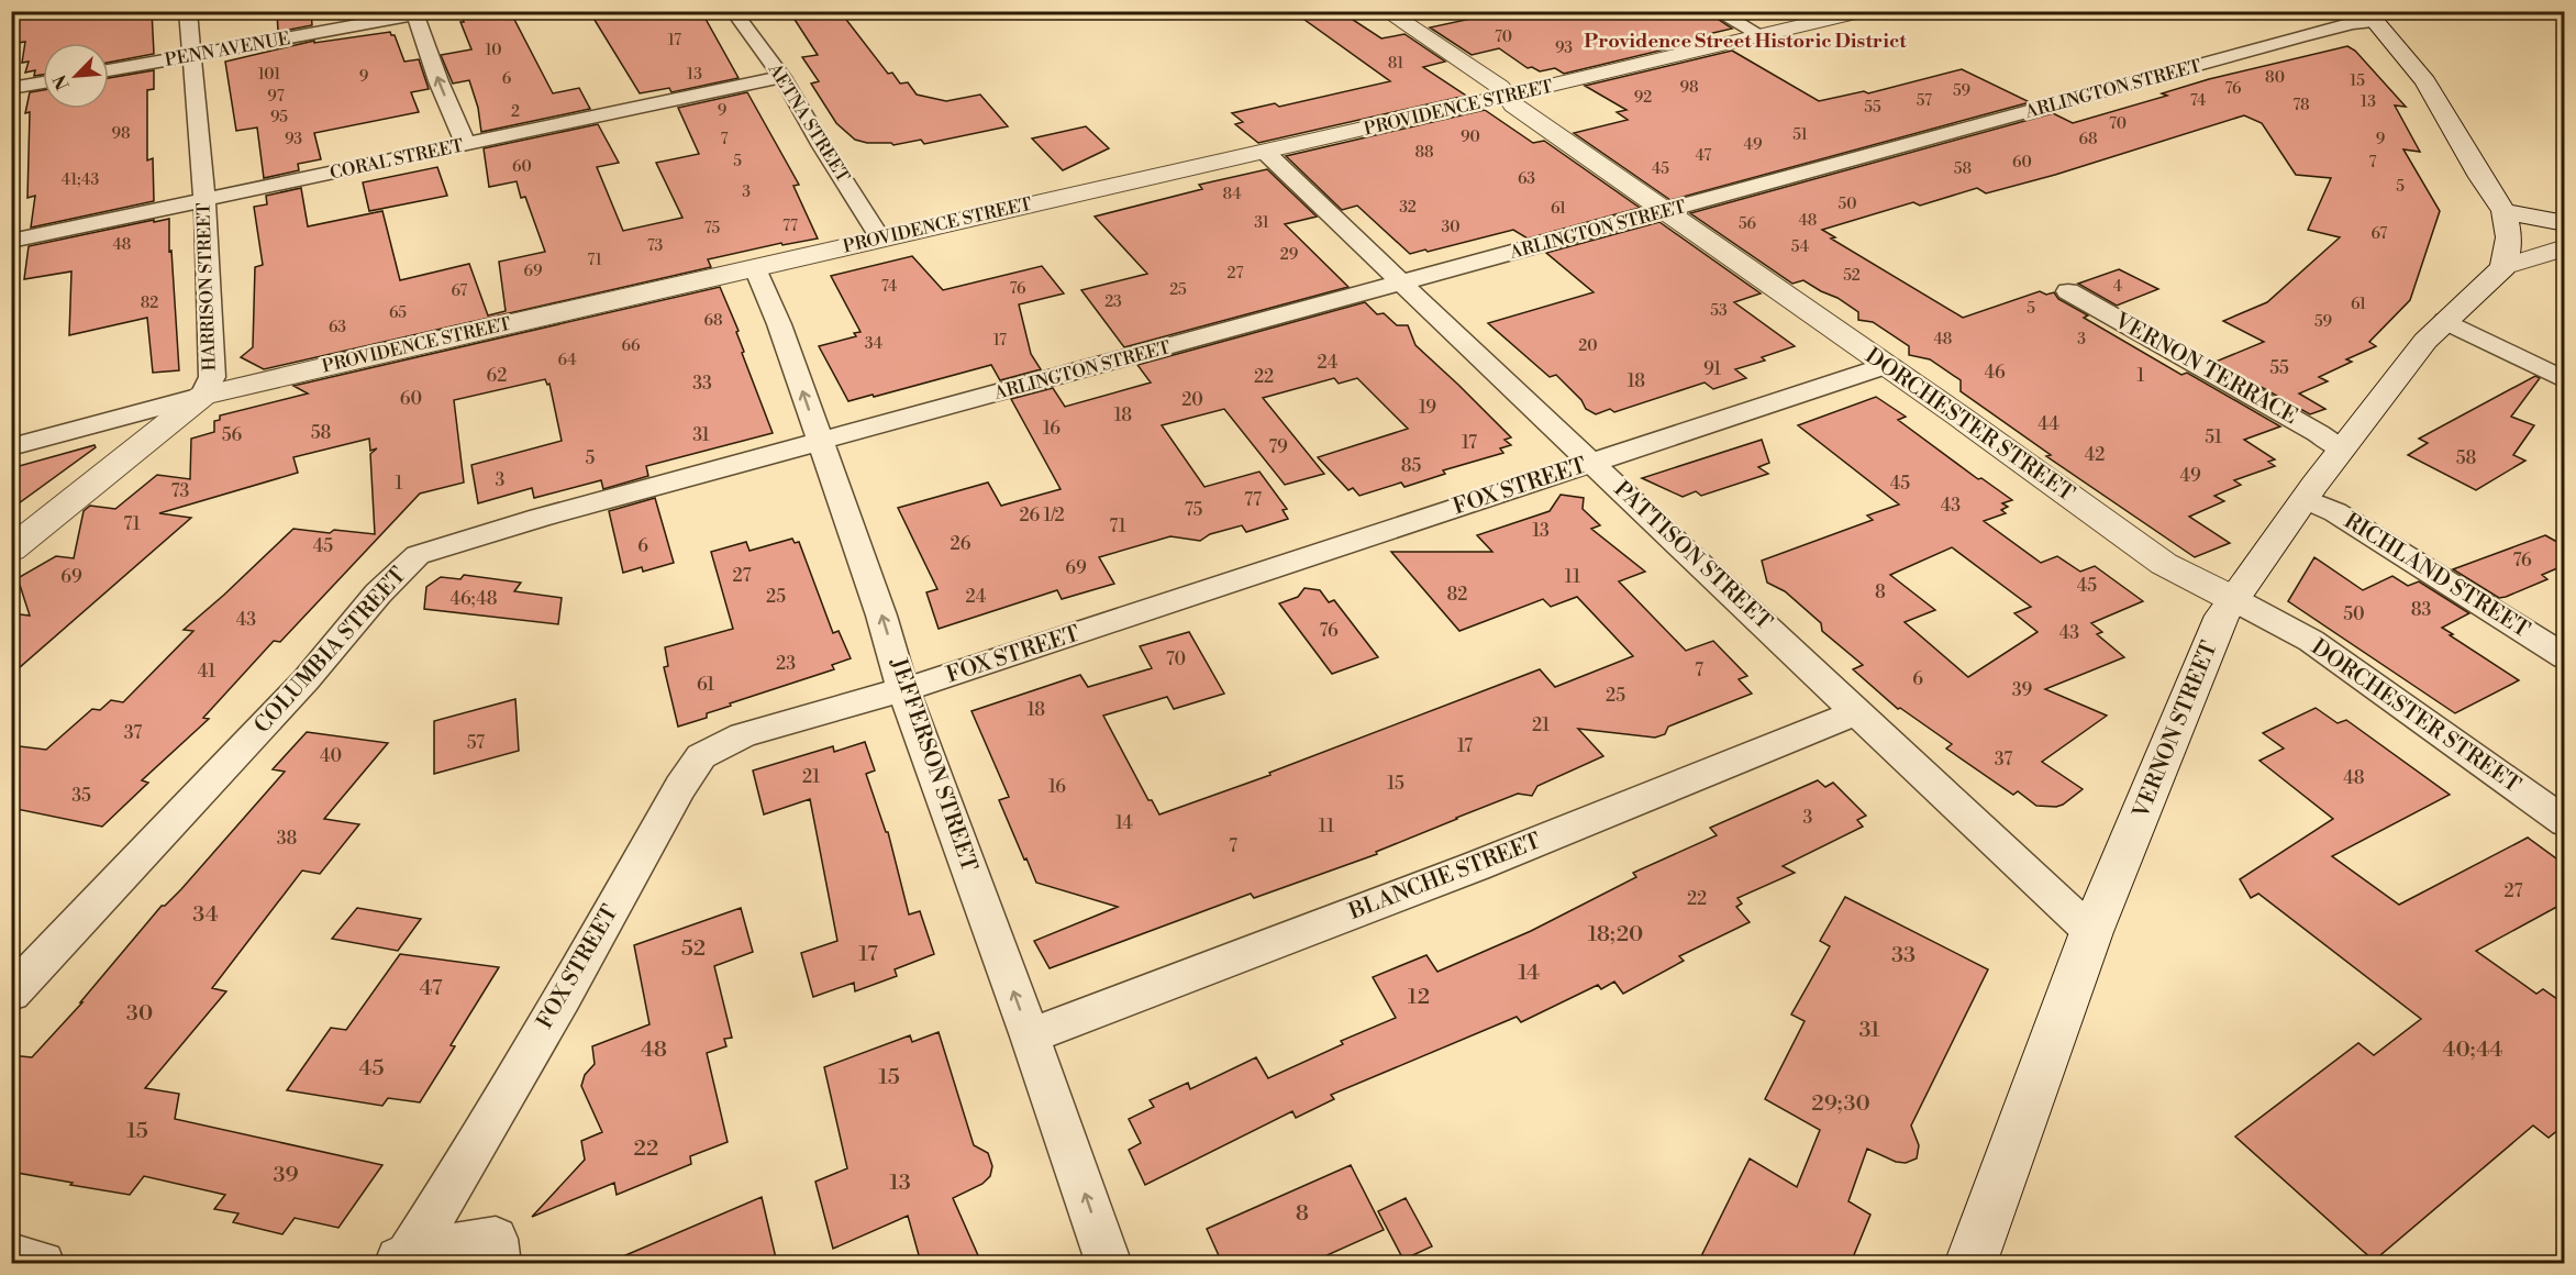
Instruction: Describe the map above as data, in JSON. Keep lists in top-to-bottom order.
{
  "streets": {
    "street": [
      "PENN AVENUE",
      "ARLINGTON STREET",
      "PROVIDENCE STREET",
      "AETNA STREET",
      "CORAL STREET",
      "HARRISON STREET",
      "VERNON TERRACE",
      "DORCHESTER STREET",
      "FOX STREET",
      "PATTISON STREET",
      "RICHLAND STREET",
      "COLUMBIA STREET",
      "VERNON STREET",
      "JEFFERSON STREET",
      "BLANCHE STREET"
    ]
  },
  "crossings": [
    ["PENN AVENUE", "HARRISON STREET"],
    ["ARLINGTON STREET", "DORCHESTER STREET"],
    ["ARLINGTON STREET", "PATTISON STREET"],
    ["ARLINGTON STREET", "COLUMBIA STREET"],
    ["ARLINGTON STREET", "JEFFERSON STREET"],
    ["PROVIDENCE STREET", "AETNA STREET"],
    ["PROVIDENCE STREET", "HARRISON STREET"],
    ["PROVIDENCE STREET", "DORCHESTER STREET"],
    ["PROVIDENCE STREET", "PATTISON STREET"],
    ["PROVIDENCE STREET", "JEFFERSON STREET"],
    ["AETNA STREET", "CORAL STREET"],
    ["CORAL STREET", "HARRISON STREET"],
    ["VERNON TERRACE", "VERNON STREET"],
    ["DORCHESTER STREET", "FOX STREET"],
    ["DORCHESTER STREET", "VERNON STREET"],
    ["FOX STREET", "PATTISON STREET"],
    ["FOX STREET", "JEFFERSON STREET"],
    ["PATTISON STREET", "VERNON STREET"],
    ["PATTISON STREET", "BLANCHE STREET"],
    ["RICHLAND STREET", "VERNON STREET"],
    ["COLUMBIA STREET", "JEFFERSON STREET"],
    ["JEFFERSON STREET", "BLANCHE STREET"]
  ],
  "one_way": ["JEFFERSON STREET"],
  "districts": ["Providence Street Historic District"],
  "house_numbers": [
    "70",
    "17",
    "93",
    "10",
    "81",
    "101",
    "13",
    "9",
    "80",
    "6",
    "15",
    "98",
    "76",
    "59",
    "97",
    "92",
    "57",
    "74",
    "13",
    "78",
    "55",
    "9",
    "2",
    "95",
    "70",
    "98",
    "51",
    "90",
    "93",
    "7",
    "68",
    "9",
    "49",
    "88",
    "47",
    "5",
    "60",
    "7",
    "60",
    "45",
    "58",
    "63",
    "41;43",
    "5",
    "3",
    "84",
    "50",
    "32",
    "61",
    "48",
    "31",
    "56",
    "77",
    "30",
    "75",
    "67",
    "48",
    "73",
    "54",
    "29",
    "71",
    "69",
    "27",
    "52",
    "74",
    "4",
    "76",
    "25",
    "67",
    "23",
    "82",
    "61",
    "5",
    "53",
    "65",
    "68",
    "59",
    "63",
    "48",
    "3",
    "17",
    "34",
    "66",
    "20",
    "64",
    "24",
    "55",
    "91",
    "46",
    "62",
    "1",
    "22",
    "18",
    "33",
    "60",
    "20",
    "19",
    "18",
    "44",
    "16",
    "58",
    "56",
    "31",
    "51",
    "17",
    "79",
    "42",
    "5",
    "58",
    "85",
    "49",
    "3",
    "1",
    "45",
    "73",
    "77",
    "43",
    "75",
    "26 1/2",
    "71",
    "71",
    "13",
    "26",
    "45",
    "6",
    "76",
    "69",
    "27",
    "69",
    "11",
    "45",
    "8",
    "82",
    "25",
    "24",
    "46;48",
    "83",
    "50",
    "43",
    "76",
    "43",
    "70",
    "23",
    "7",
    "41",
    "6",
    "61",
    "39",
    "25",
    "18",
    "21",
    "37",
    "57",
    "17",
    "40",
    "37",
    "21",
    "48",
    "15",
    "16",
    "35",
    "3",
    "14",
    "11",
    "38",
    "7",
    "27",
    "22",
    "34",
    "18;20",
    "52",
    "17",
    "33",
    "14",
    "47",
    "12",
    "30",
    "31",
    "48",
    "40;44",
    "45",
    "15",
    "29;30",
    "15",
    "22",
    "39",
    "13",
    "8"
  ],
  "north": "bottom left"
}
